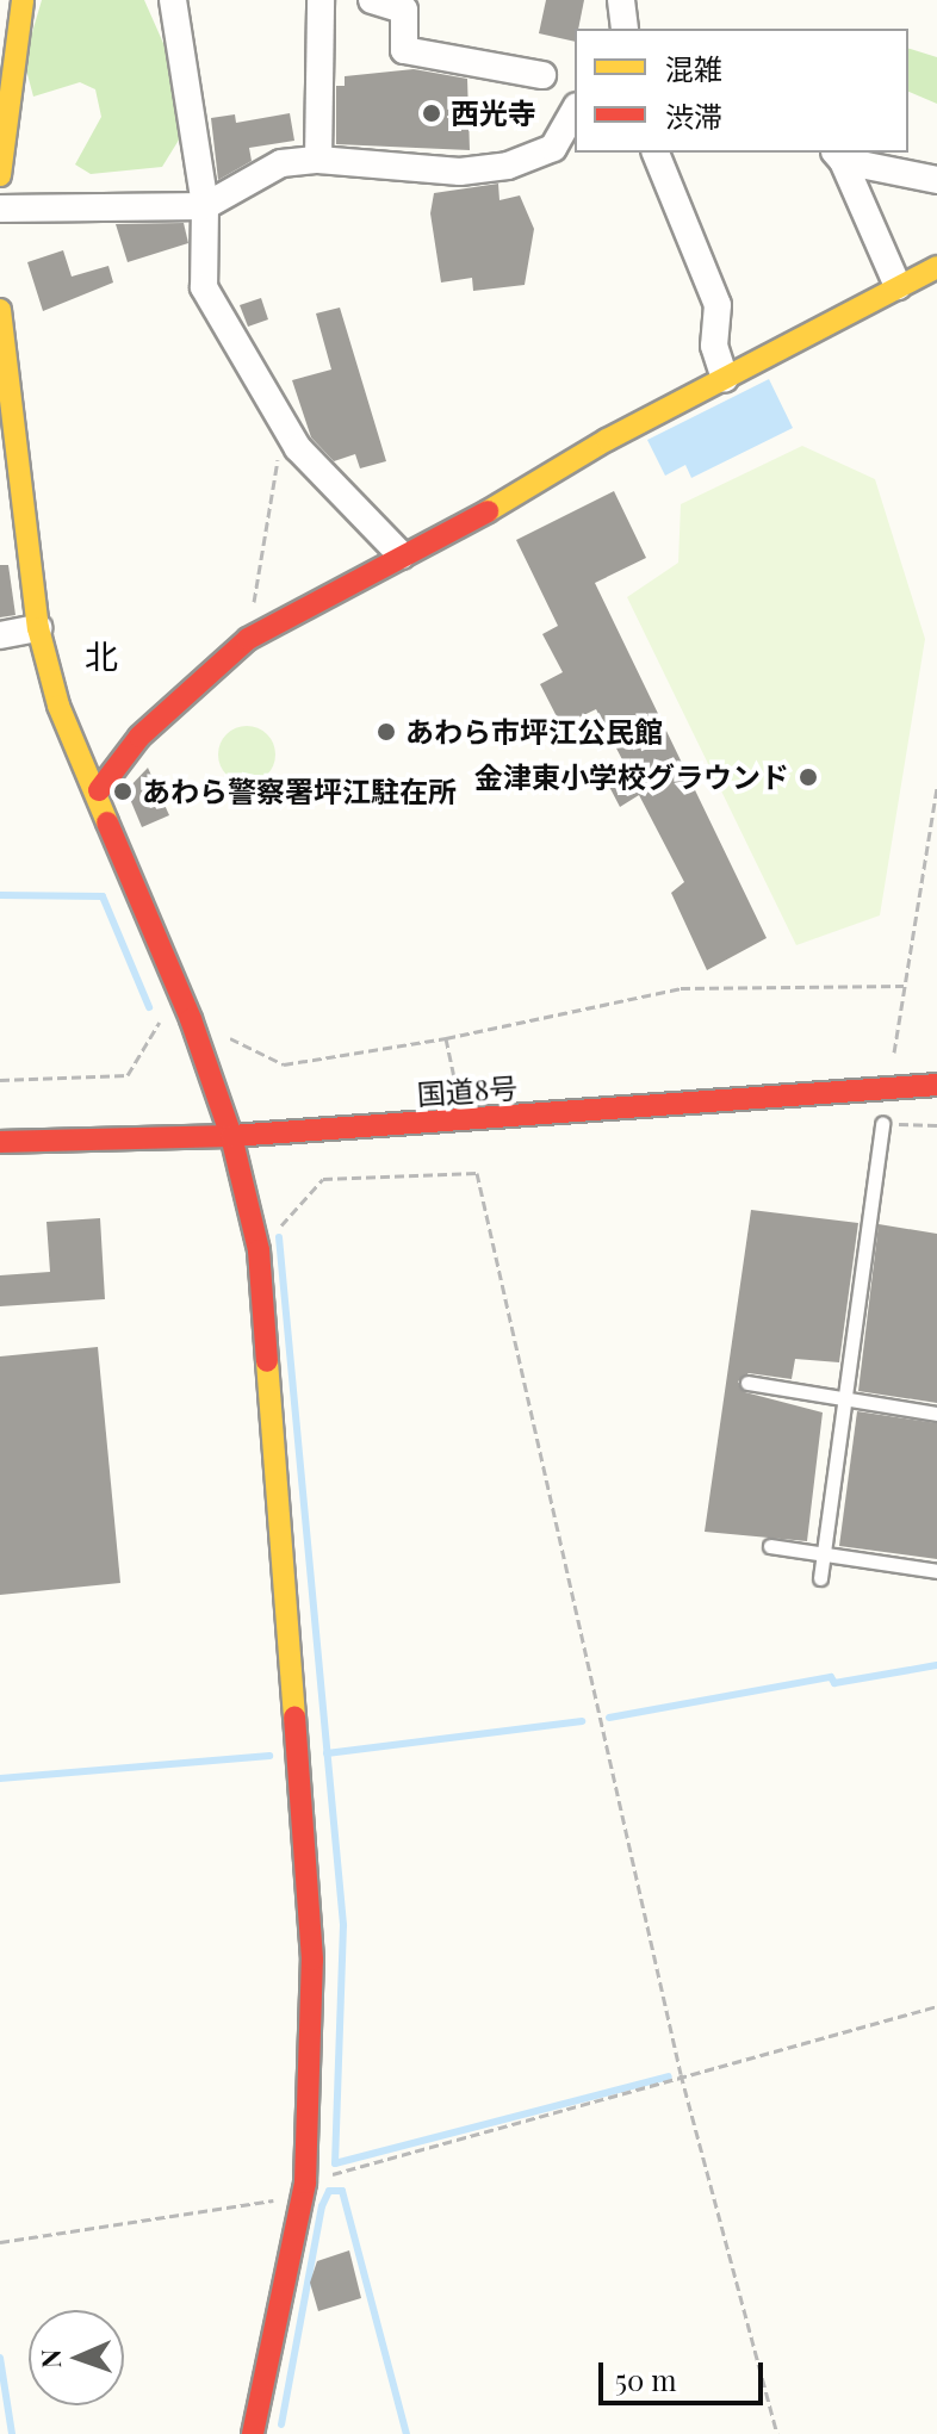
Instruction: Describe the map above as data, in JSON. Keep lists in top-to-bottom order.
{
  "streets": {
    "main road": ["国道8号"]
  },
  "districts": ["北"],
  "places": [
    "西光寺",
    "あわら市坪江公民館",
    "金津東小学校グラウンド",
    "あわら警察署坪江駐在所"
  ],
  "legend": ["混雑", "渋滞"],
  "scale_bar": "50 m",
  "north": "left"
}
